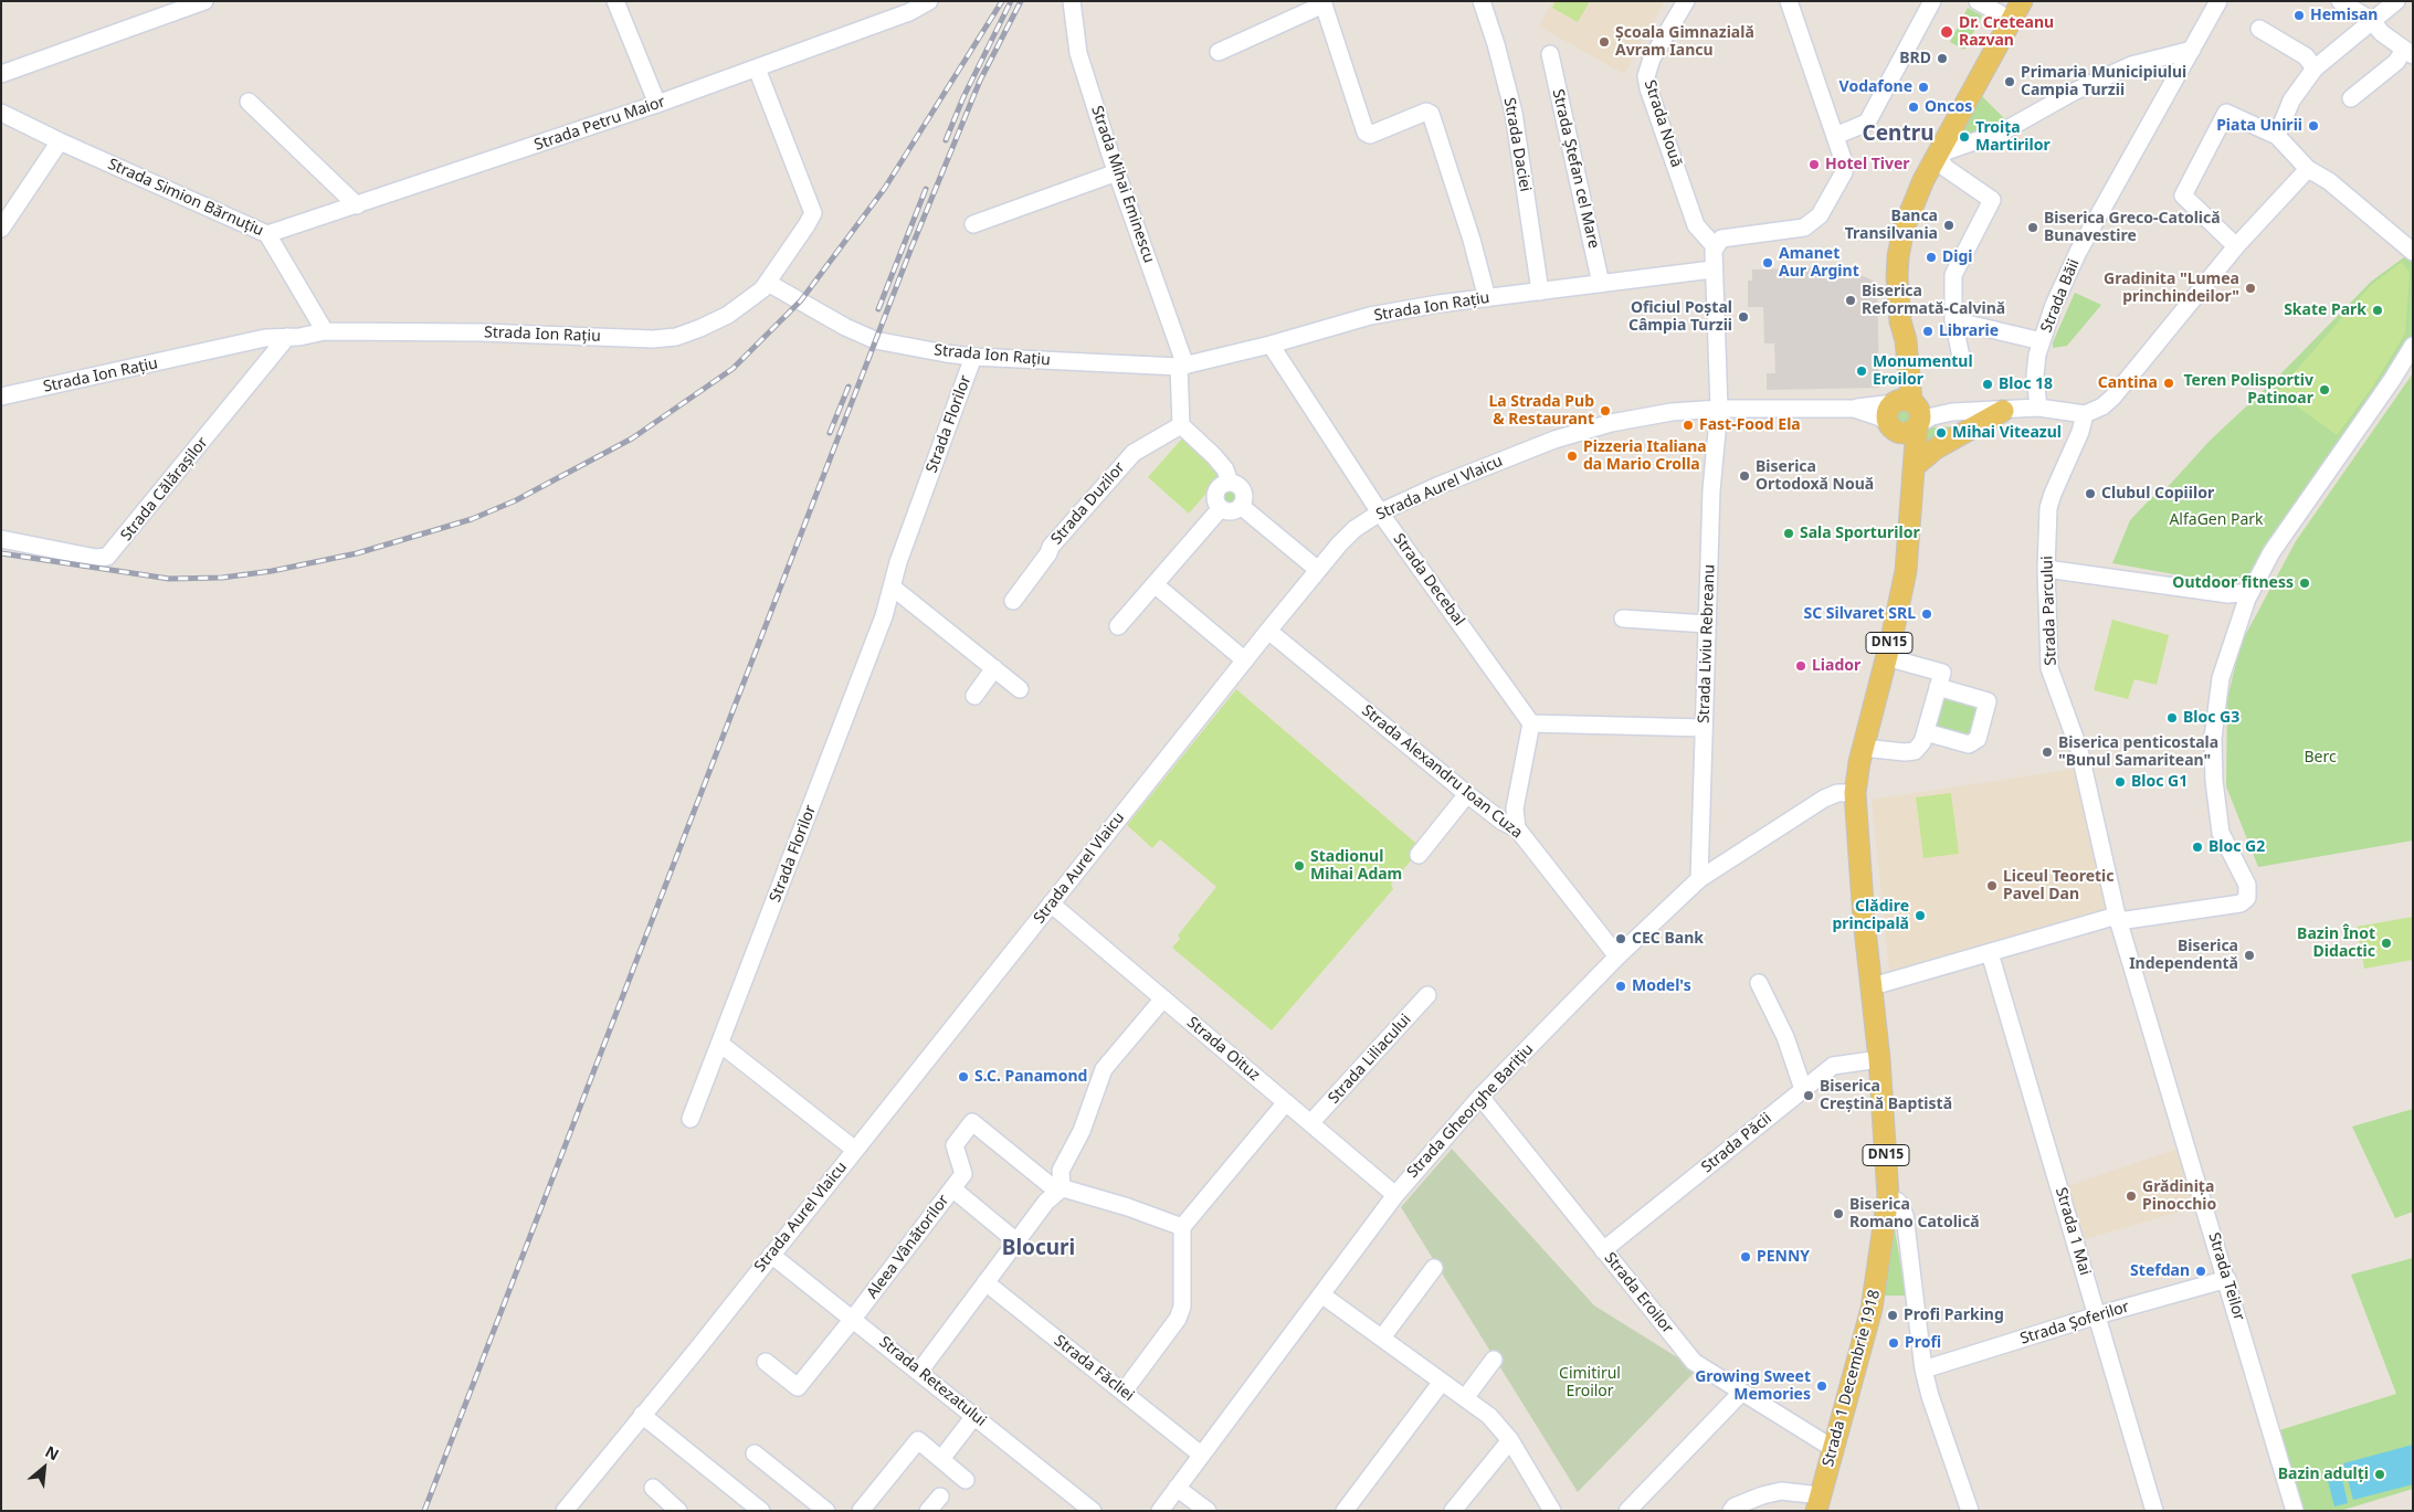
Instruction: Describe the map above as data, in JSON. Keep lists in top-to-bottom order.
{
  "streets": {
    "main road": ["DN15", "Strada 1 Decembrie 1918"],
    "street": [
      "Strada Petru Maior",
      "Strada Nouă",
      "Strada Daciei",
      "Strada Ștefan cel Mare",
      "Strada Mihai Eminescu",
      "Strada Simion Bărnuțiu",
      "Strada Băii",
      "Strada Ion Rațiu",
      "Strada Florilor",
      "Strada Aurel Vlaicu",
      "Strada Călărașilor",
      "Strada Duzilor",
      "Strada Decebal",
      "Strada Parcului",
      "Strada Liviu Rebreanu",
      "Strada Alexandru Ioan Cuza",
      "Strada Oituz",
      "Strada Liliacului",
      "Strada Gheorghe Barițiu",
      "Strada Păcii",
      "Strada 1 Mai",
      "Aleea Vânătorilor",
      "Strada Teilor",
      "Strada Eroilor",
      "Strada Șoferilor",
      "Strada Făcliei",
      "Strada Retezatului"
    ]
  },
  "crossings": [
    ["Strada Petru Maior", "Strada Simion Bărnuțiu"],
    ["Strada Nouă", "Strada Liviu Rebreanu"],
    ["Strada Daciei", "Strada Ion Rațiu"],
    ["Strada Ștefan cel Mare", "Strada Ion Rațiu"],
    ["Strada Mihai Eminescu", "Strada Ion Rațiu"],
    ["Strada Mihai Eminescu", "Strada Duzilor"],
    ["Strada Simion Bărnuțiu", "Strada Ion Rațiu"],
    ["Strada Ion Rațiu", "Strada Florilor"],
    ["Strada Ion Rațiu", "Strada Călărașilor"],
    ["Strada Ion Rațiu", "Strada Decebal"],
    ["Strada Ion Rațiu", "Strada Liviu Rebreanu"],
    ["Strada Aurel Vlaicu", "Strada Decebal"],
    ["Strada Aurel Vlaicu", "Strada Liviu Rebreanu"],
    ["Strada Aurel Vlaicu", "Strada Alexandru Ioan Cuza"],
    ["Strada Aurel Vlaicu", "Strada Oituz"],
    ["Strada Aurel Vlaicu", "Strada Retezatului"],
    ["Strada Parcului", "Strada Teilor"],
    ["DN15", "Strada 1 Decembrie 1918"],
    ["Strada Liviu Rebreanu", "Strada Gheorghe Barițiu"],
    ["Strada Alexandru Ioan Cuza", "Strada Gheorghe Barițiu"],
    ["Strada Oituz", "Strada Liliacului"],
    ["Strada Oituz", "Strada Gheorghe Barițiu"],
    ["Strada Gheorghe Barițiu", "Strada Eroilor"],
    ["Strada Gheorghe Barițiu", "Strada Făcliei"],
    ["Strada Gheorghe Barițiu", "Strada 1 Decembrie 1918"],
    ["Strada Păcii", "Strada Eroilor"],
    ["Strada Păcii", "Strada 1 Decembrie 1918"],
    ["Strada 1 Mai", "Strada Șoferilor"],
    ["Aleea Vânătorilor", "Strada Retezatului"],
    ["Strada Teilor", "Strada Șoferilor"],
    ["Strada Eroilor", "Strada 1 Decembrie 1918"]
  ],
  "districts": ["Centru", "Blocuri"],
  "parks": ["AlfaGen Park", "Berc", "Cimitirul Eroilor"],
  "places": [
    "Hemisan",
    "Dr. Creteanu Razvan",
    "Școala Gimnazială Avram Iancu",
    "BRD",
    "Primaria Municipiului Campia Turzii",
    "Vodafone",
    "Oncos",
    "Piata Unirii",
    "Troița Martirilor",
    "Hotel Tiver",
    "Banca Transilvania",
    "Biserica Greco-Catolică Bunavestire",
    "Digi",
    "Amanet Aur Argint",
    "Gradinita \"Lumea princhindeilor\"",
    "Biserica Reformată-Calvină",
    "Skate Park",
    "Oficiul Poștal Câmpia Turzii",
    "Librarie",
    "Monumentul Eroilor",
    "Cantina",
    "Bloc 18",
    "Teren Polisportiv Patinoar",
    "La Strada Pub & Restaurant",
    "Fast-Food Ela",
    "Mihai Viteazul",
    "Pizzeria Italiana da Mario Crolla",
    "Biserica Ortodoxă Nouă",
    "Clubul Copiilor",
    "Sala Sporturilor",
    "Outdoor fitness",
    "SC Silvaret SRL",
    "Liador",
    "Bloc G3",
    "Biserica penticostala \"Bunul Samaritean\"",
    "Bloc G1",
    "Bloc G2",
    "Stadionul Mihai Adam",
    "Liceul Teoretic Pavel Dan",
    "Clădire principală",
    "CEC Bank",
    "Bazin Înot Didactic",
    "Biserica Independentă",
    "Model's",
    "S.C. Panamond",
    "Biserica Creștină Baptistă",
    "Grădinița Pinocchio",
    "Biserica Romano Catolică",
    "PENNY",
    "Stefdan",
    "Profi Parking",
    "Profi",
    "Growing Sweet Memories",
    "Bazin adulți"
  ],
  "north": "top right"
}
